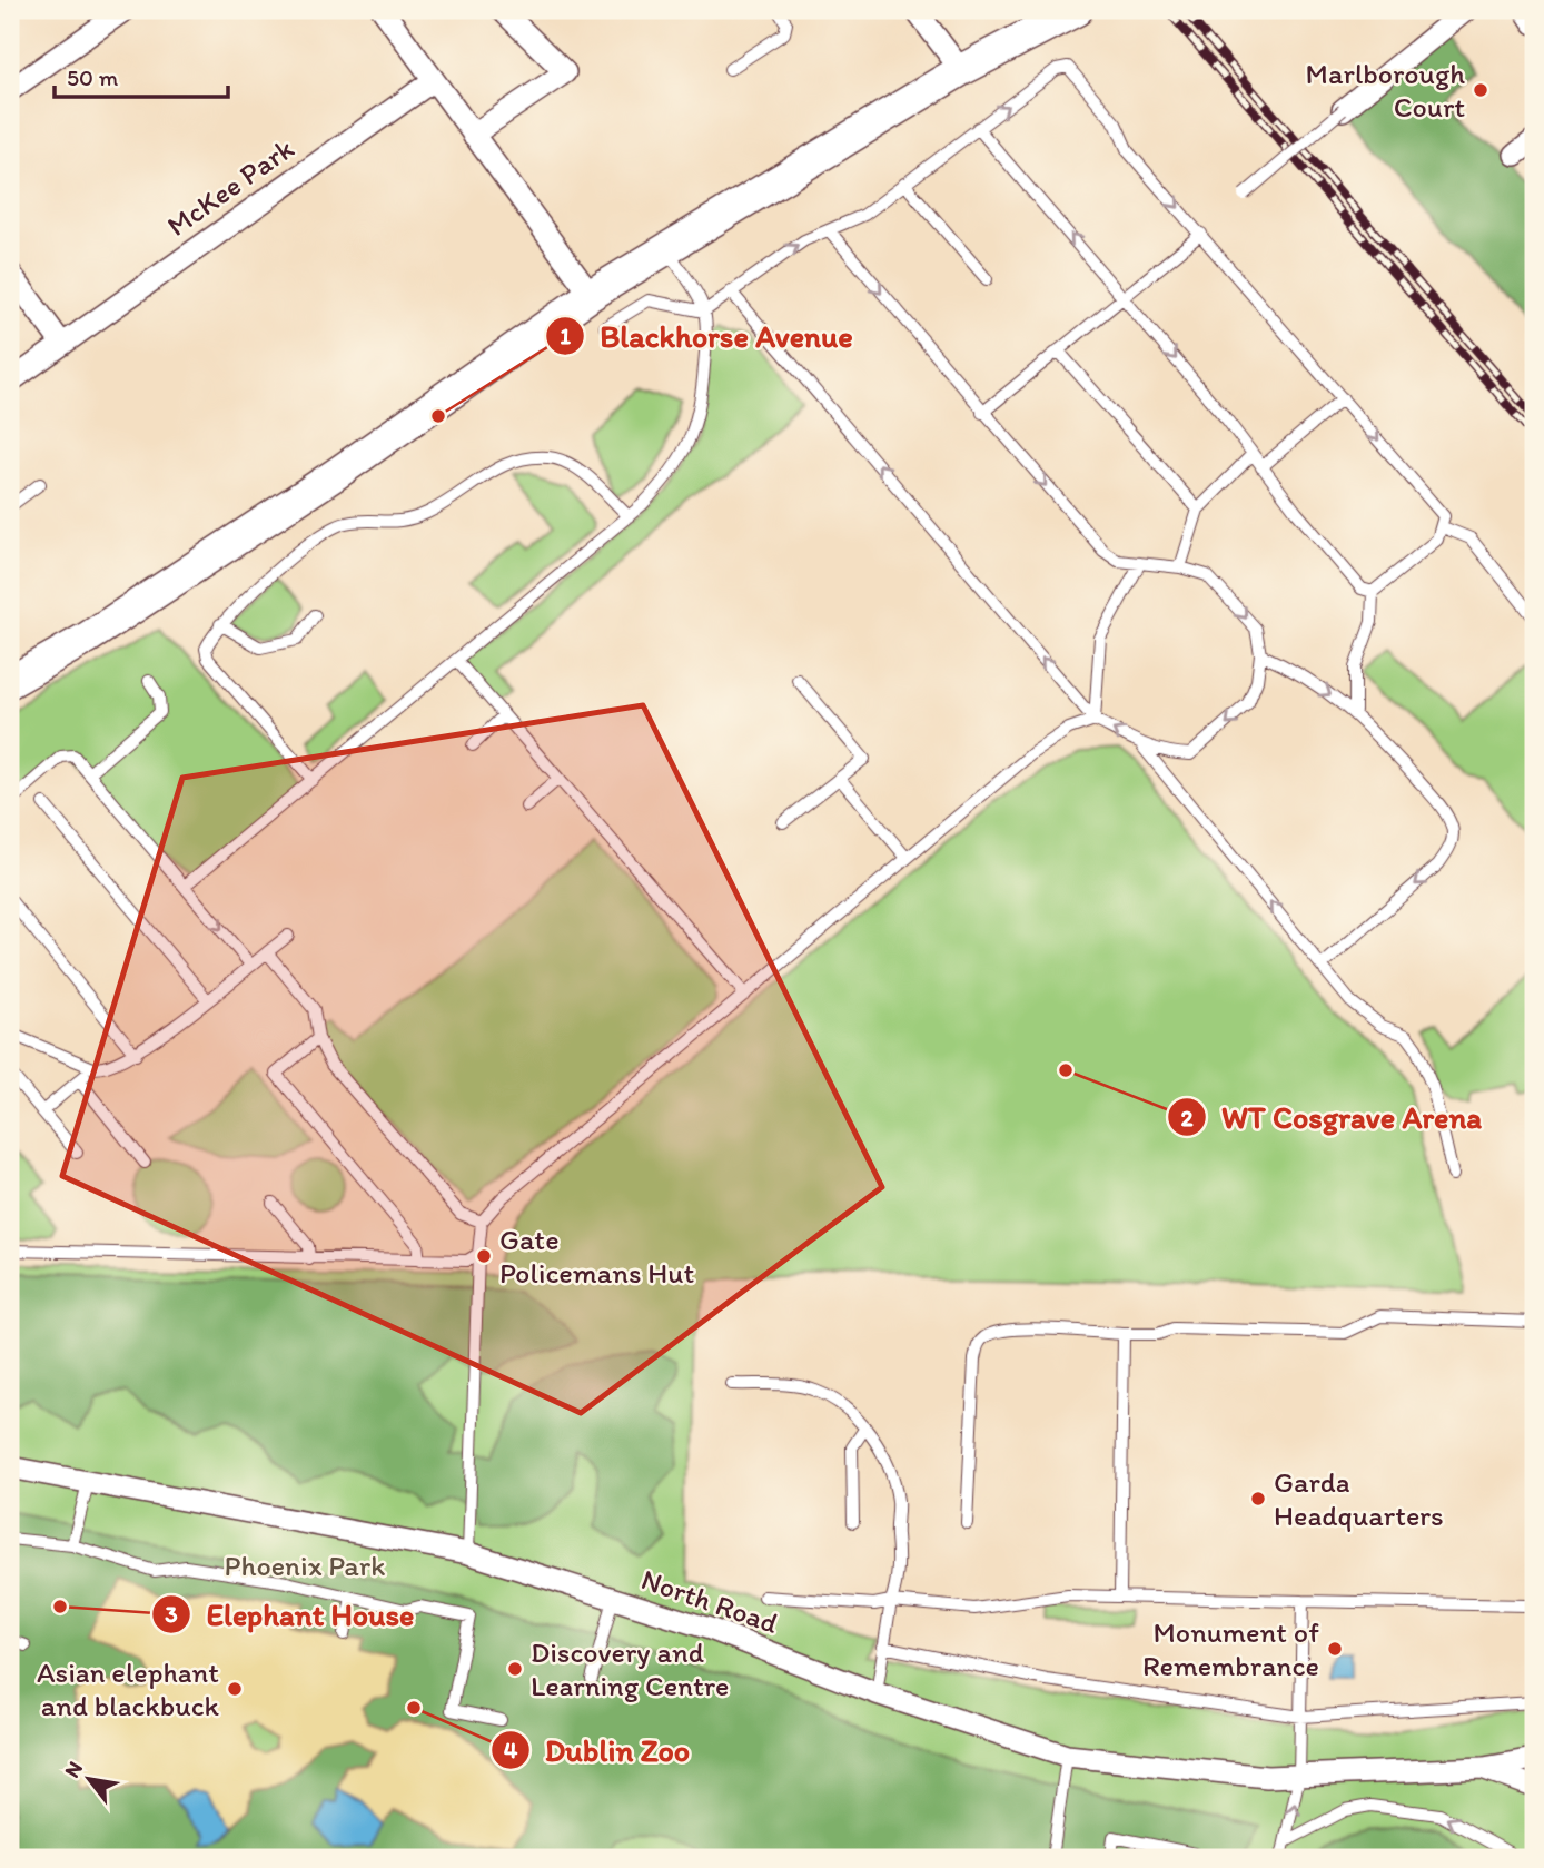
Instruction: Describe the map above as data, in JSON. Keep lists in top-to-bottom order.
{
  "streets": {
    "street": ["McKee Park", "North Road"]
  },
  "parks": ["Phoenix Park"],
  "places": [
    "Marlborough Court",
    "Blackhorse Avenue",
    "WT Cosgrave Arena",
    "Gate Policemans Hut",
    "Garda Headquarters",
    "Elephant House",
    "Monument of Remembrance",
    "Discovery and Learning Centre",
    "Asian elephant and blackbuck",
    "Dublin Zoo"
  ],
  "scale_bar": "50 m",
  "north": "top left"
}
